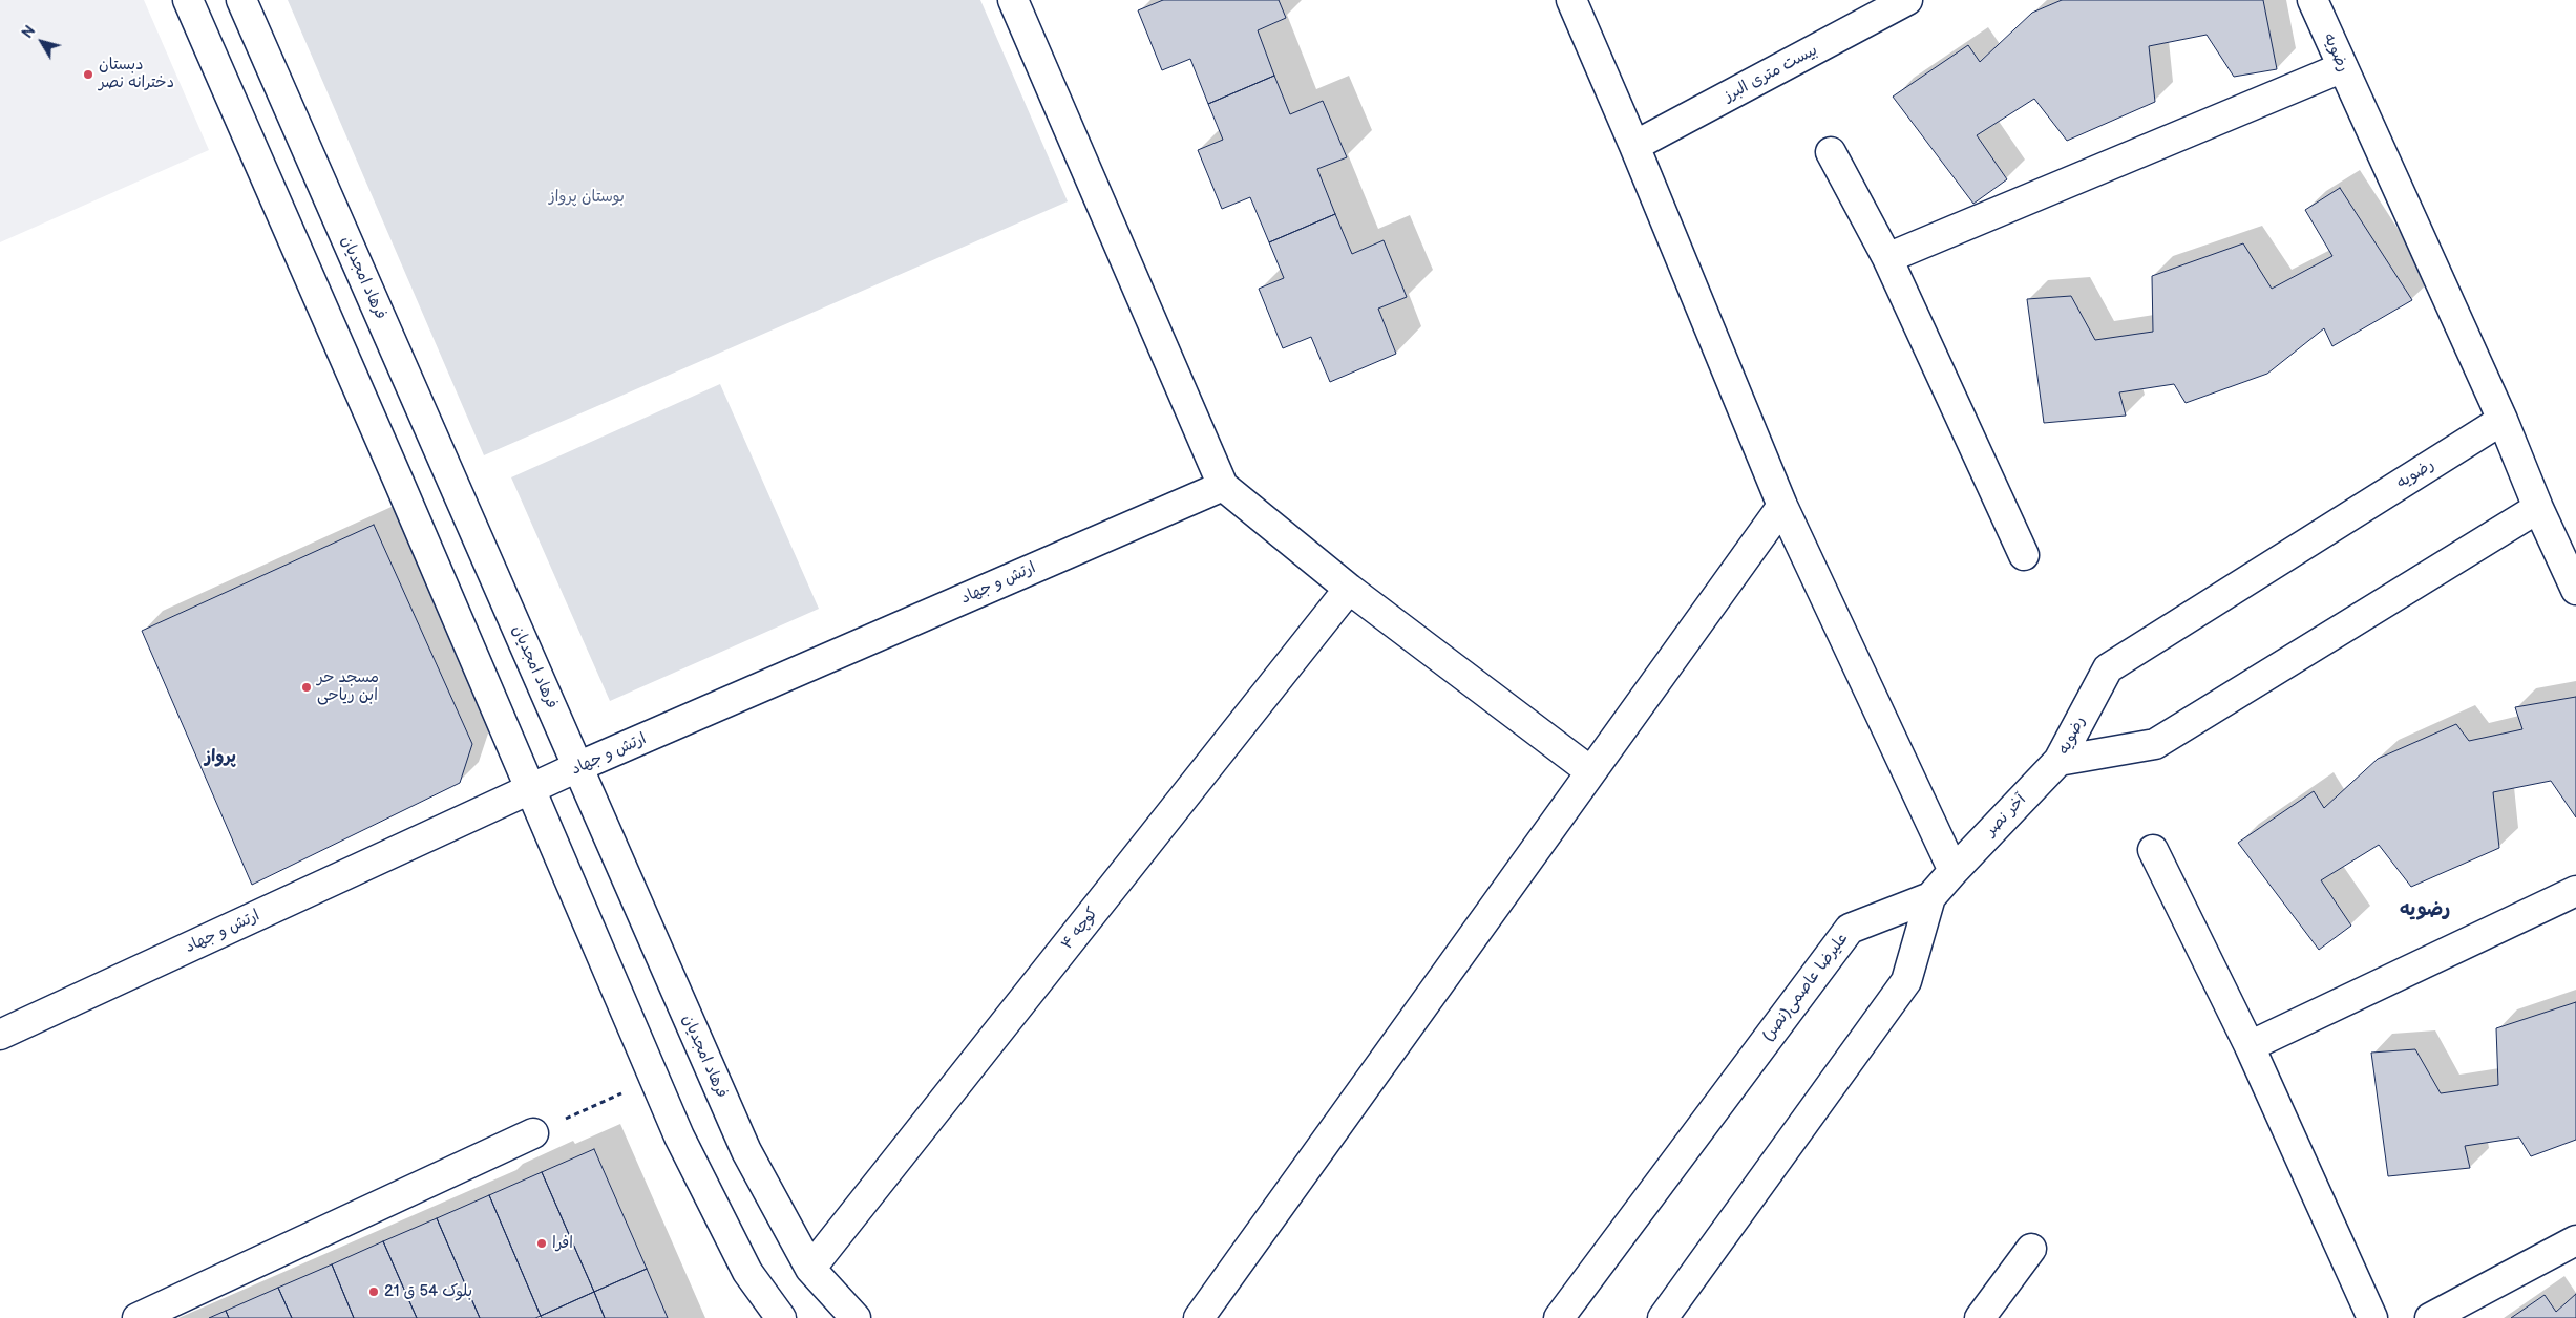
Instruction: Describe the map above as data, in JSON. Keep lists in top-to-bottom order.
{
  "streets": {
    "street": [
      "رضویه",
      "بیست متری البرز",
      "فرهاد امجدیان",
      "ارتش و جهاد",
      "آخر نصر",
      "کوچه ۴",
      "علیرضا عاصمی(نصر)"
    ]
  },
  "crossings": [
    ["رضویه", "آخر نصر"],
    ["فرهاد امجدیان", "ارتش و جهاد"],
    ["فرهاد امجدیان", "کوچه ۴"],
    ["آخر نصر", "علیرضا عاصمی(نصر)"]
  ],
  "districts": ["پرواز", "رضویه"],
  "parks": ["بوستان پرواز"],
  "places": [
    "دبستان دخترانه نصر",
    "مسجد حر ابن ریاحی",
    "افرا",
    "بلوک 54 ق 21"
  ],
  "north": "top left"
}
